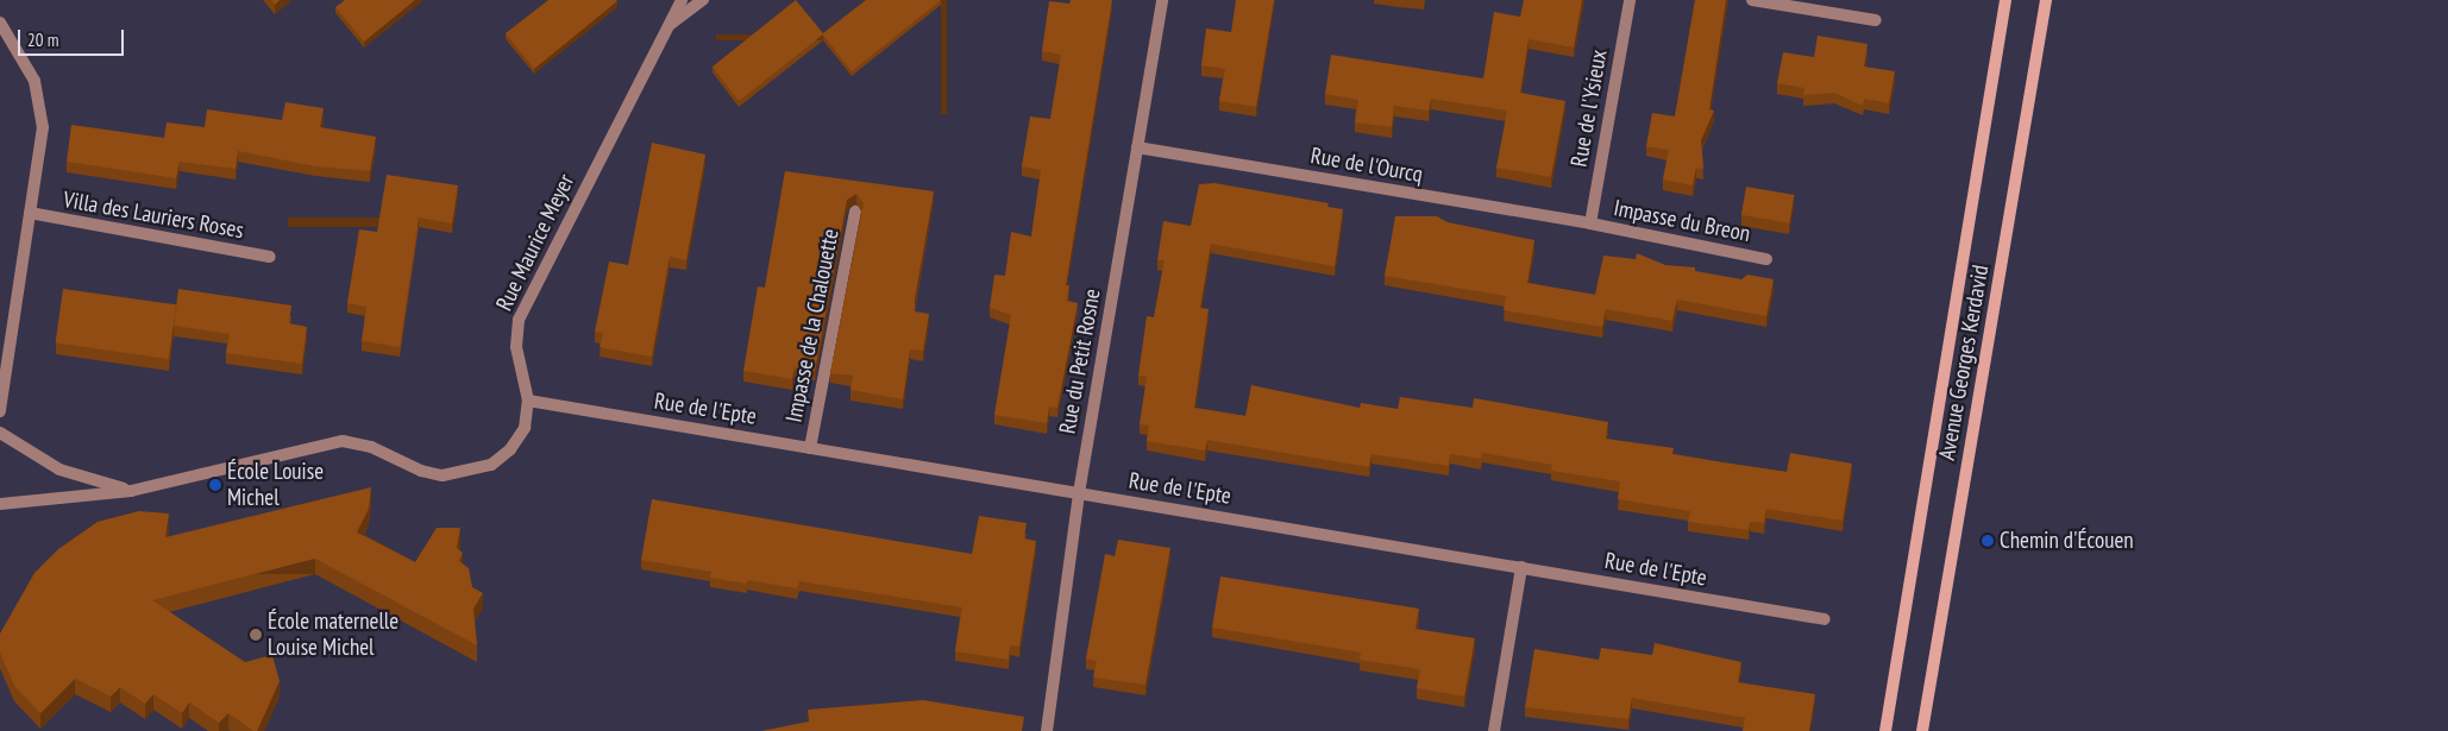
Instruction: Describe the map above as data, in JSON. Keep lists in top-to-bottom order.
{
  "streets": {
    "main road": ["Avenue Georges Kerdavid"],
    "street": [
      "Rue de l'Ysieux",
      "Rue de l'Ourcq",
      "Villa des Lauriers Roses",
      "Impasse du Breon",
      "Rue Maurice Meyer",
      "Impasse de la Chalouette",
      "Rue du Petit Rosne",
      "Rue de l'Epte"
    ]
  },
  "crossings": [
    ["Rue de l'Ysieux", "Rue de l'Ourcq"],
    ["Rue de l'Ysieux", "Impasse du Breon"],
    ["Rue de l'Ourcq", "Impasse du Breon"],
    ["Rue de l'Ourcq", "Rue du Petit Rosne"],
    ["Rue Maurice Meyer", "Rue de l'Epte"],
    ["Impasse de la Chalouette", "Rue de l'Epte"],
    ["Rue du Petit Rosne", "Rue de l'Epte"]
  ],
  "places": ["École Louise Michel", "Chemin d'Écouen", "École maternelle Louise Michel"],
  "scale_bar": "20 m"
}
